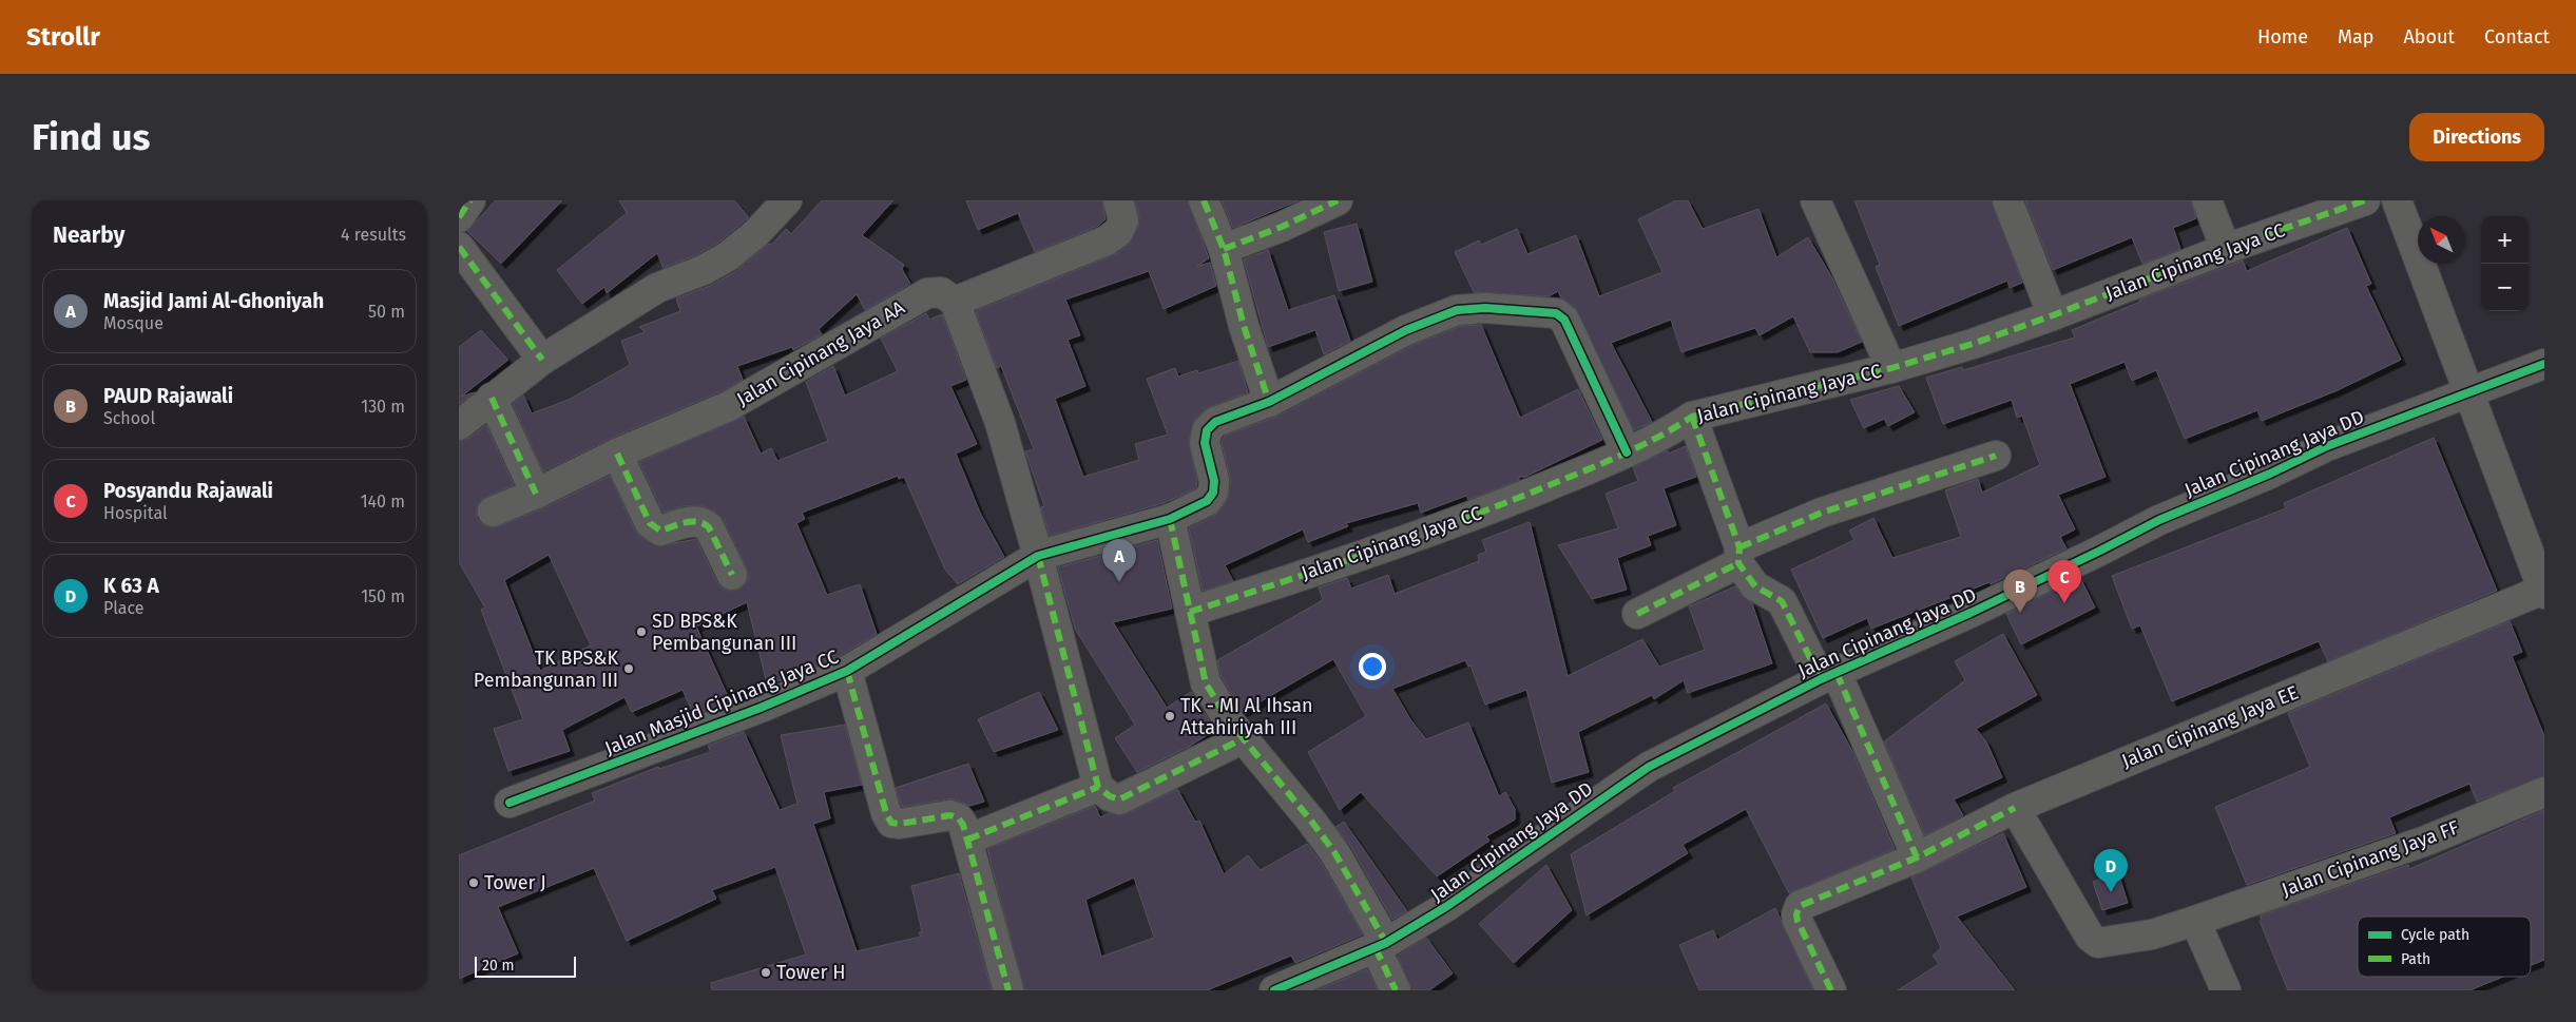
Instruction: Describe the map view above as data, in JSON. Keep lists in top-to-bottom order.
{
  "streets": {
    "street": [
      "Jalan Cipinang Jaya CC",
      "Jalan Cipinang Jaya AA",
      "Jalan Cipinang Jaya DD",
      "Jalan Masjid Cipinang Jaya CC",
      "Jalan Cipinang Jaya EE",
      "Jalan Cipinang Jaya FF"
    ]
  },
  "crossings": [
    ["Jalan Cipinang Jaya EE", "Jalan Cipinang Jaya FF"]
  ],
  "places": [
    "SD BPS&K Pembangunan III",
    "TK BPS&K Pembangunan III",
    "TK - MI Al Ihsan Attahiriyah III",
    "Tower J",
    "Tower H"
  ],
  "legend": ["Cycle path", "Path"],
  "scale_bar": "20 m",
  "north": "top left",
  "page": {
    "header": "Strollr",
    "nav": [
      "Home",
      "Map",
      "About",
      "Contact"
    ],
    "buttons": "Directions",
    "title": "Find us",
    "heading": ["Nearby", "4 results"],
    "map_buttons": ["+", "−"],
    "list": [
      {
        "mark": "A",
        "name": "Masjid Jami Al-Ghoniyah",
        "note": "Mosque",
        "value": "50 m"
      },
      {
        "mark": "B",
        "name": "PAUD Rajawali",
        "note": "School",
        "value": "130 m"
      },
      {
        "mark": "C",
        "name": "Posyandu Rajawali",
        "note": "Hospital",
        "value": "140 m"
      },
      {
        "mark": "D",
        "name": "K 63 A",
        "note": "Place",
        "value": "150 m"
      }
    ],
    "pins": [
      "A",
      "C",
      "B",
      "D"
    ],
    "scale": "20 m"
  }
}
